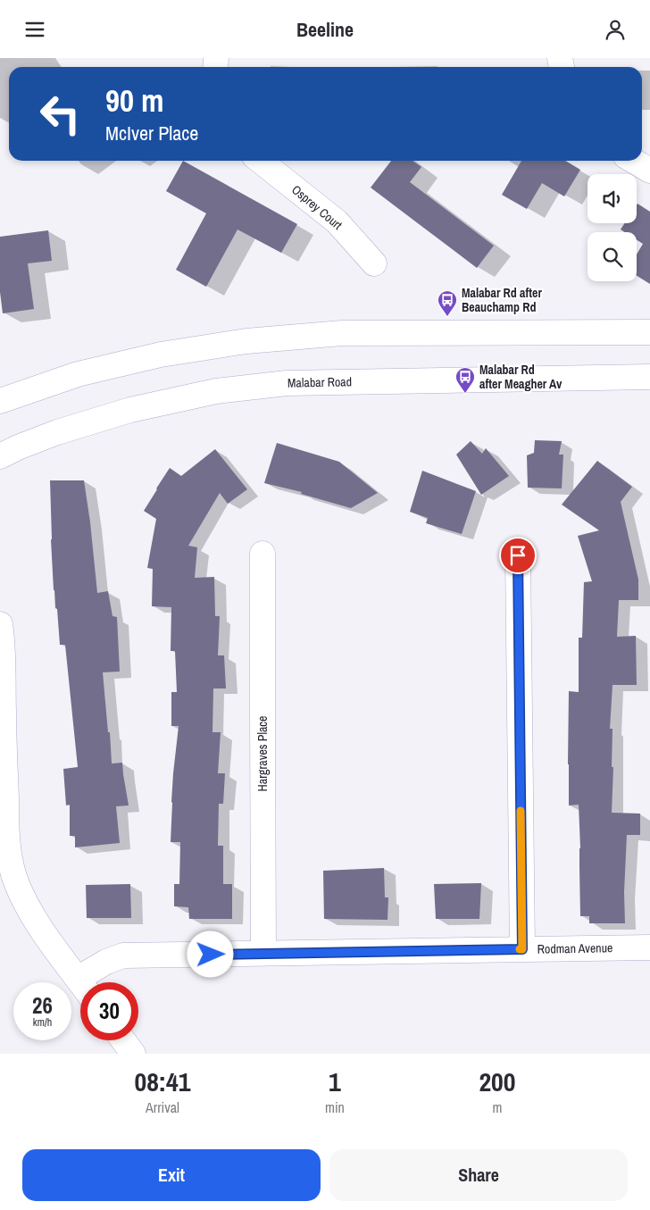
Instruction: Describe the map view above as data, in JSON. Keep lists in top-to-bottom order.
{
  "streets": {
    "street": [
      "Osprey Court",
      "Malabar Road",
      "Hargraves Place",
      "Rodman Avenue"
    ]
  },
  "crossings": [
    ["Hargraves Place", "Rodman Avenue"]
  ],
  "places": {
    "bus stop": ["Malabar Rd after Beauchamp Rd", "Malabar Rd after Meagher Av"]
  },
  "page": {
    "header": "Beeline",
    "turn": ["90 m", "McIver Place"],
    "speed": "26 km/h",
    "limit": "30",
    "eta": [
      "08:41",
      "Arrival",
      "1",
      "min",
      "200",
      "m"
    ],
    "buttons": ["Exit", "Share"]
  }
}
